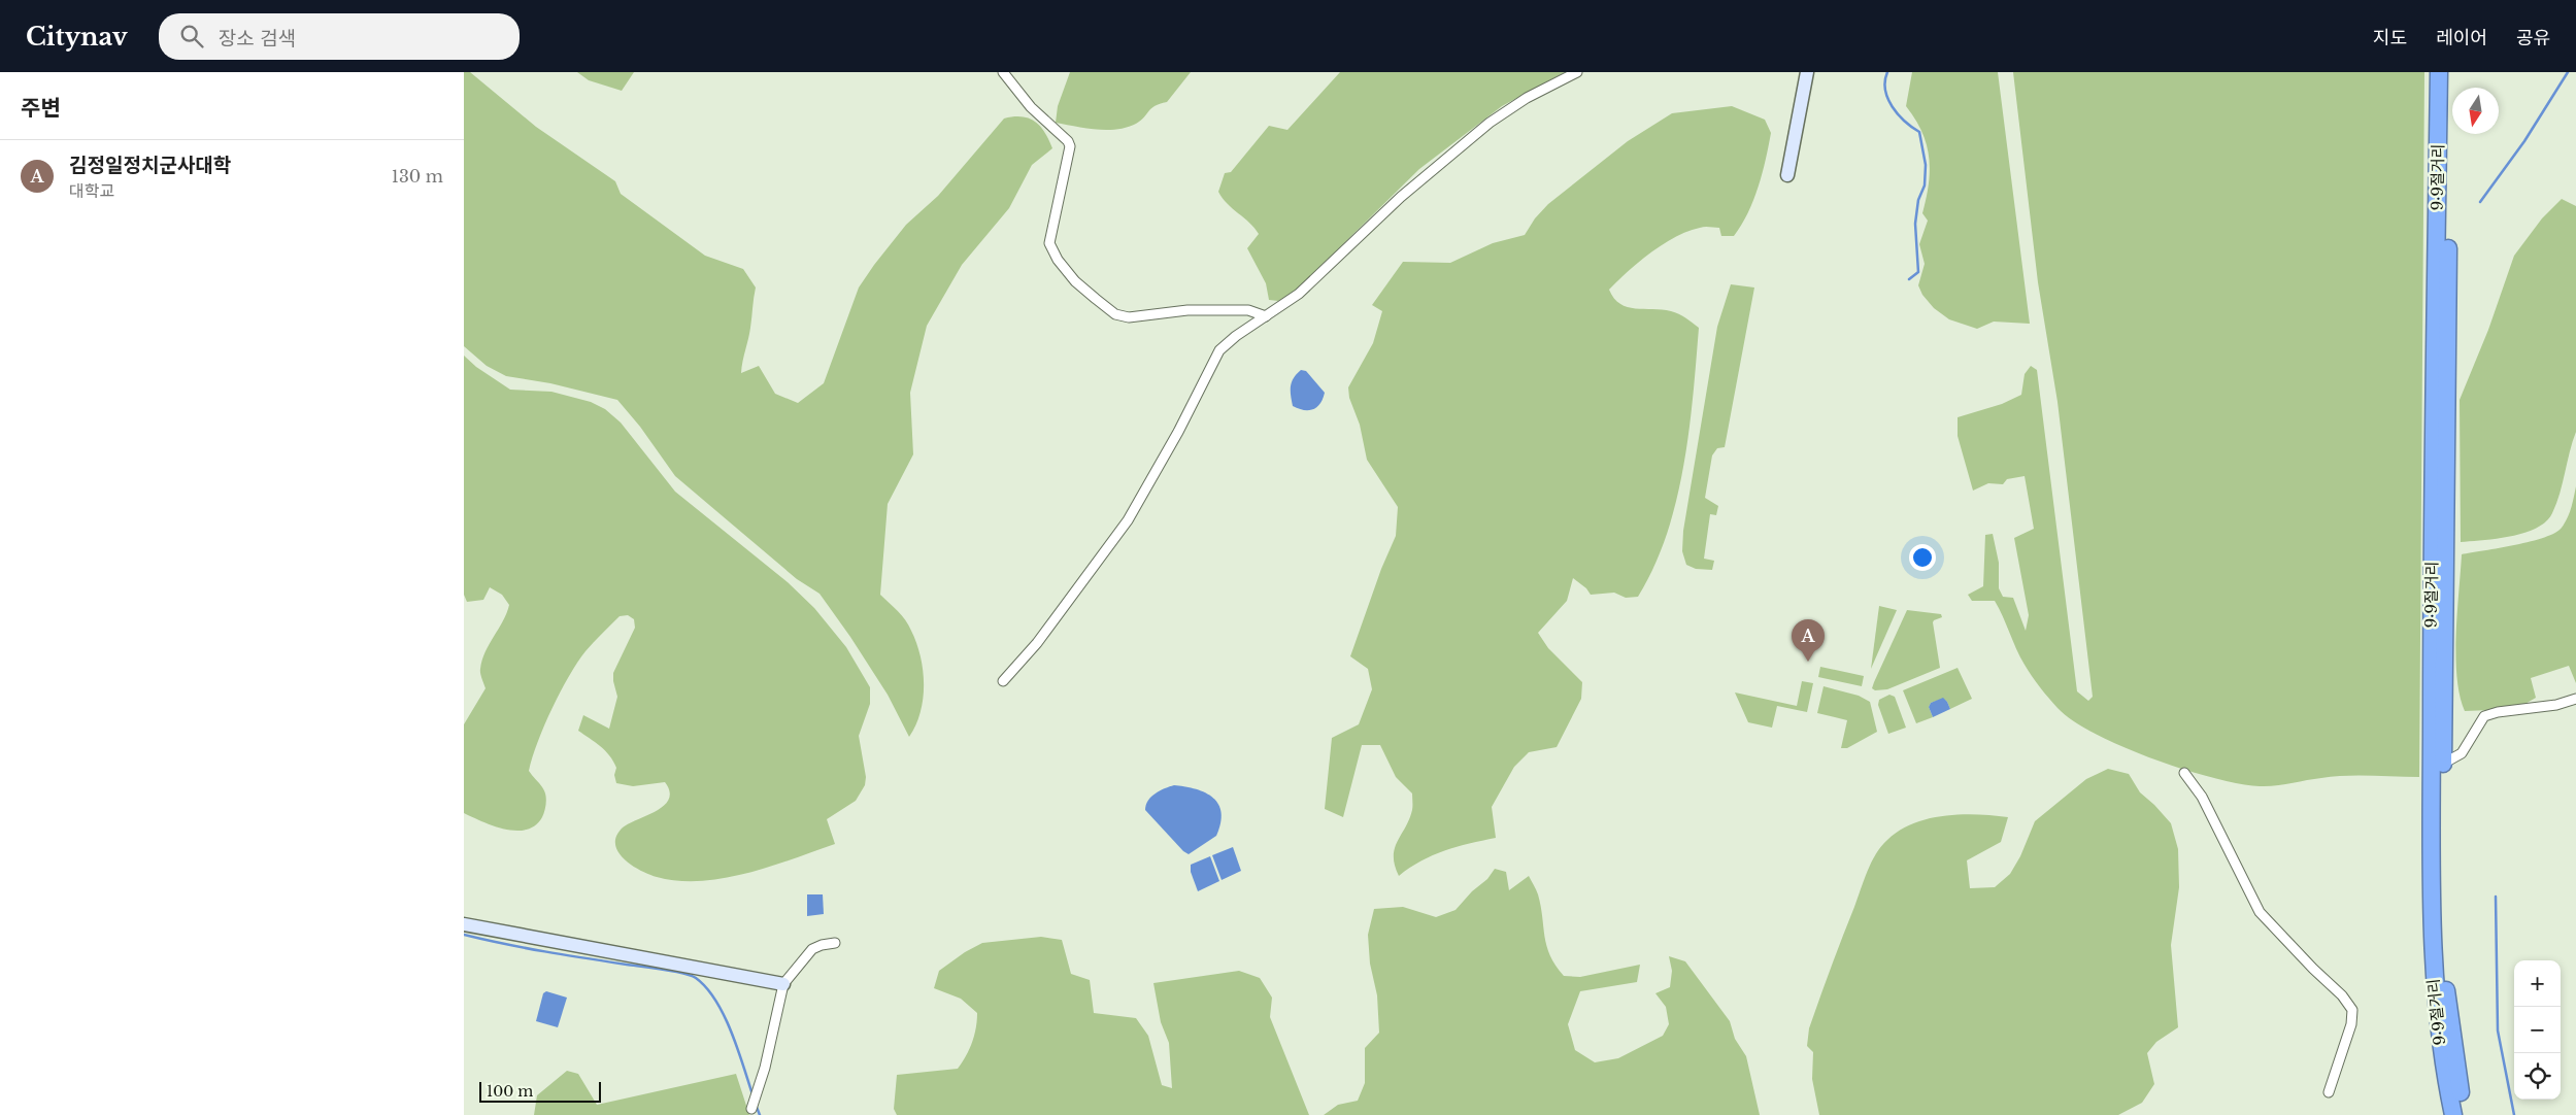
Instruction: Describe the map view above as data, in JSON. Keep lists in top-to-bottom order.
{
  "streets": {
    "highway": ["9·9절거리"]
  },
  "scale_bar": "100 m",
  "north": "bottom",
  "page": {
    "header": "Citynav",
    "search": "장소 검색",
    "nav": ["지도", "레이어", "공유"],
    "heading": "주변",
    "list": [
      {
        "mark": "A",
        "name": "김정일정치군사대학",
        "note": "대학교",
        "value": "130 m"
      }
    ],
    "pins": "A",
    "map_buttons": ["+", "−"],
    "scale": "100 m"
  }
}
